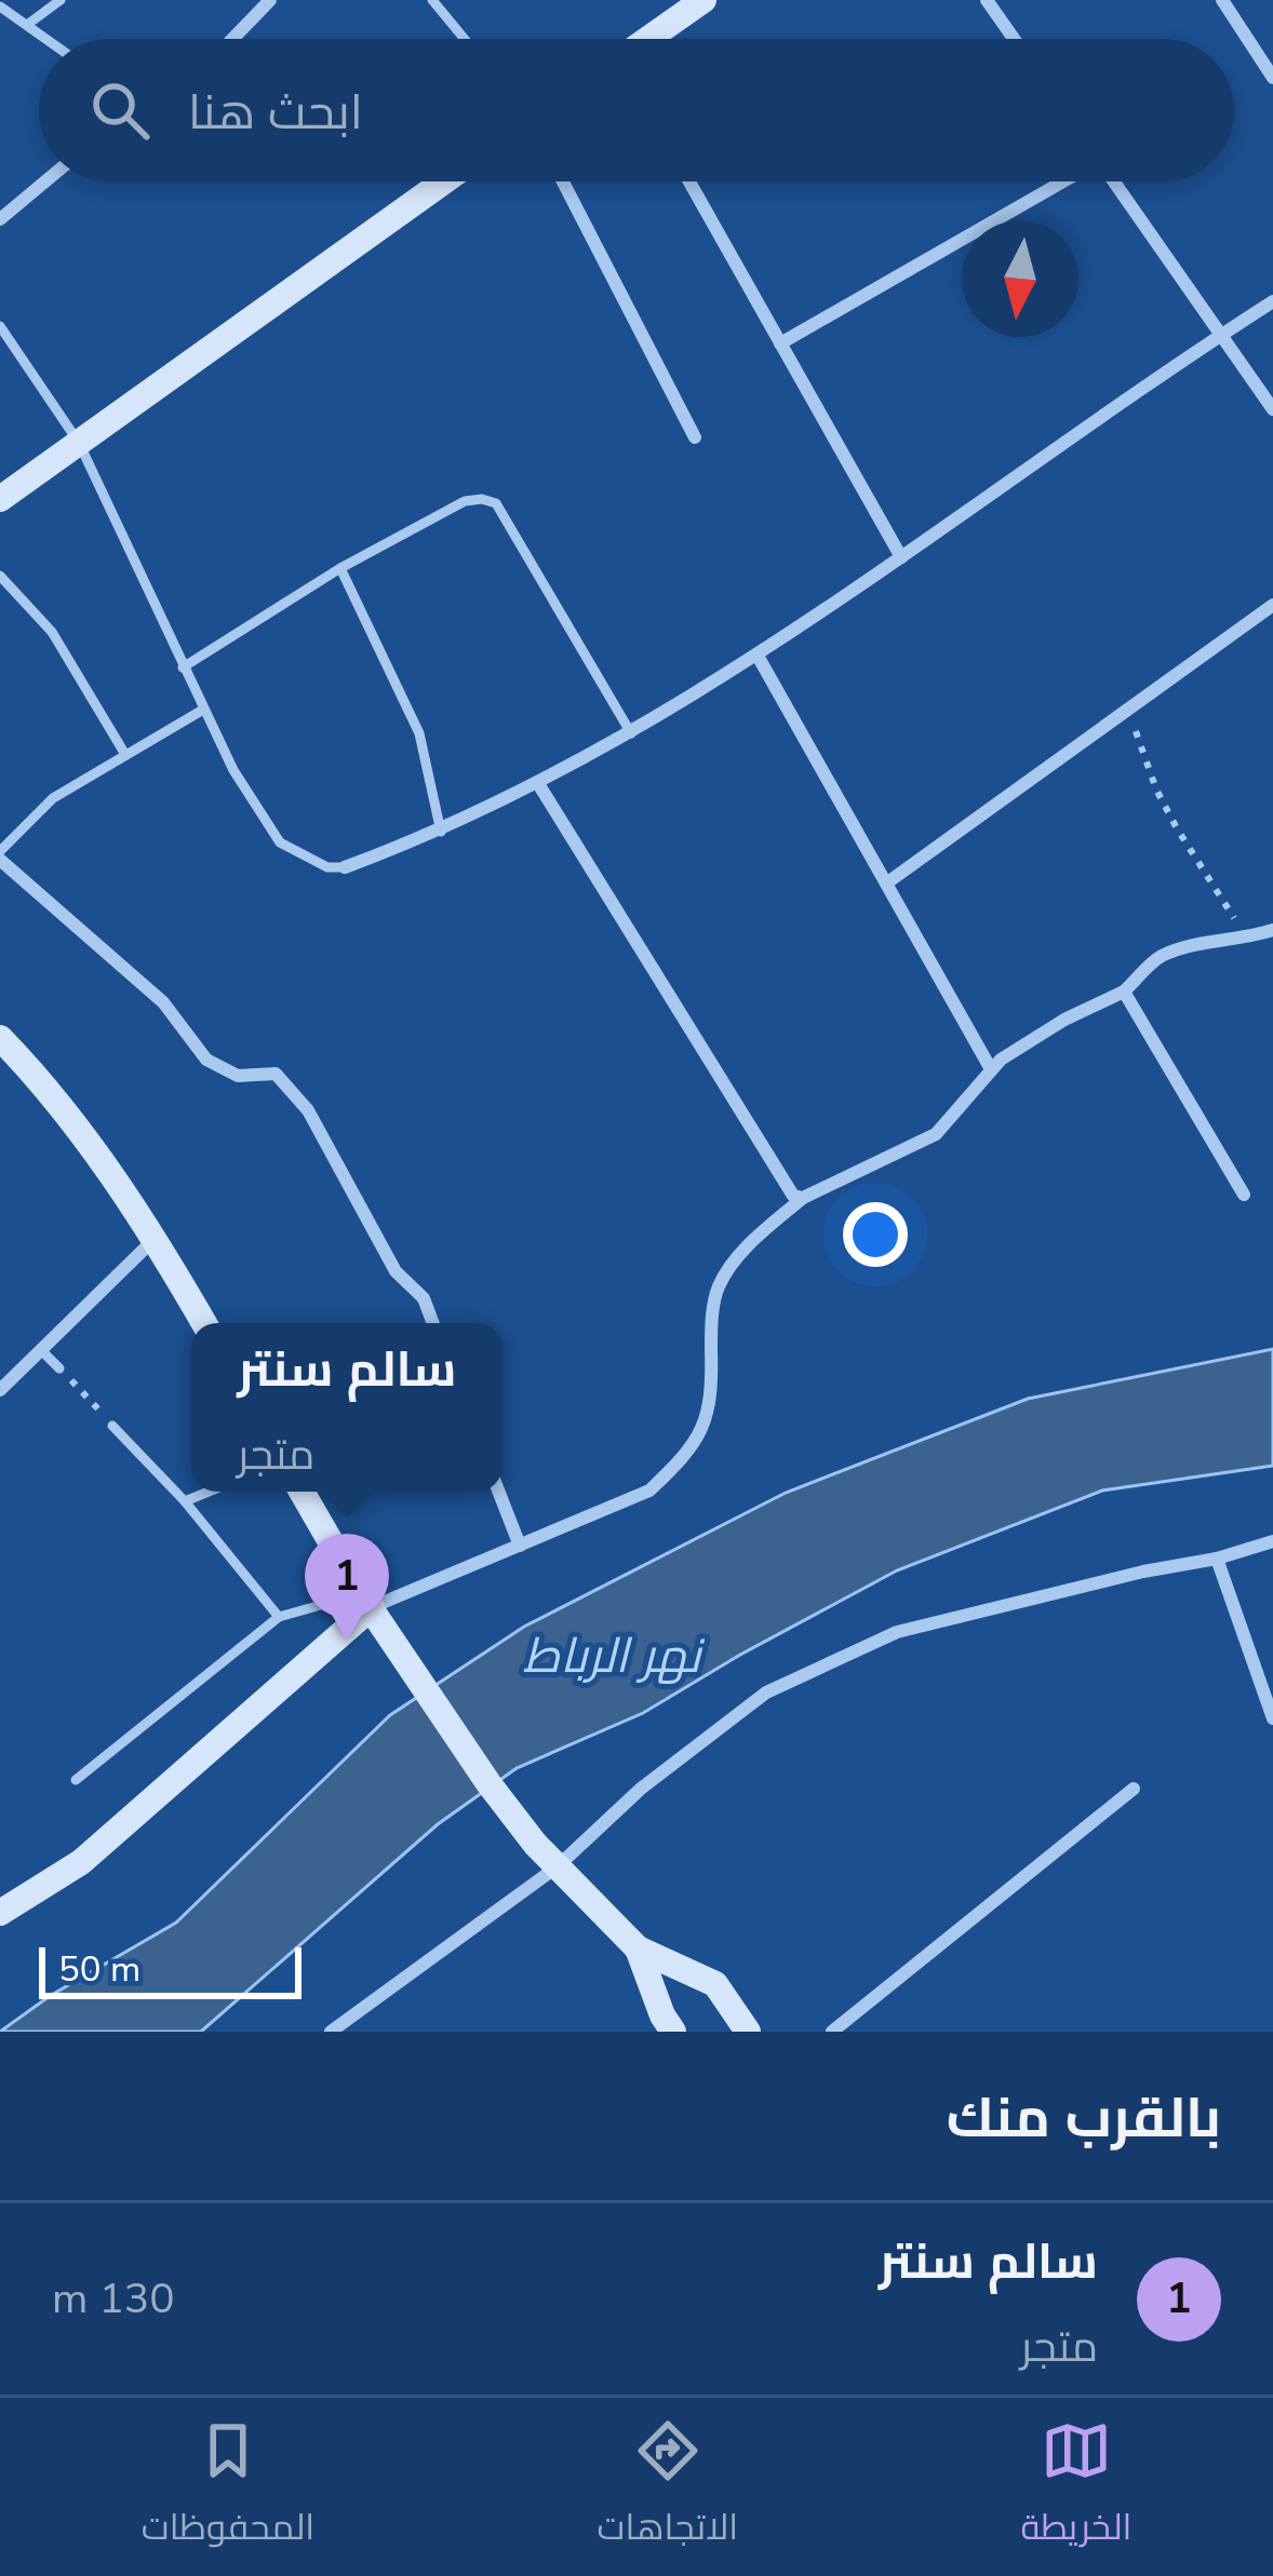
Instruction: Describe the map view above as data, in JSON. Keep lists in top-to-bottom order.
{
  "water": ["نهر الرباط"],
  "scale_bar": "50 m",
  "north": "bottom",
  "page": {
    "search": "ابحث هنا",
    "popup": ["سالم سنتر", "متجر"],
    "pins": "1",
    "scale": "50 m",
    "heading": "بالقرب منك",
    "list": [
      {
        "mark": "1",
        "name": "سالم سنتر",
        "note": "متجر",
        "value": "130 m"
      }
    ],
    "nav": ["الخريطة", "الاتجاهات", "المحفوظات"]
  }
}
